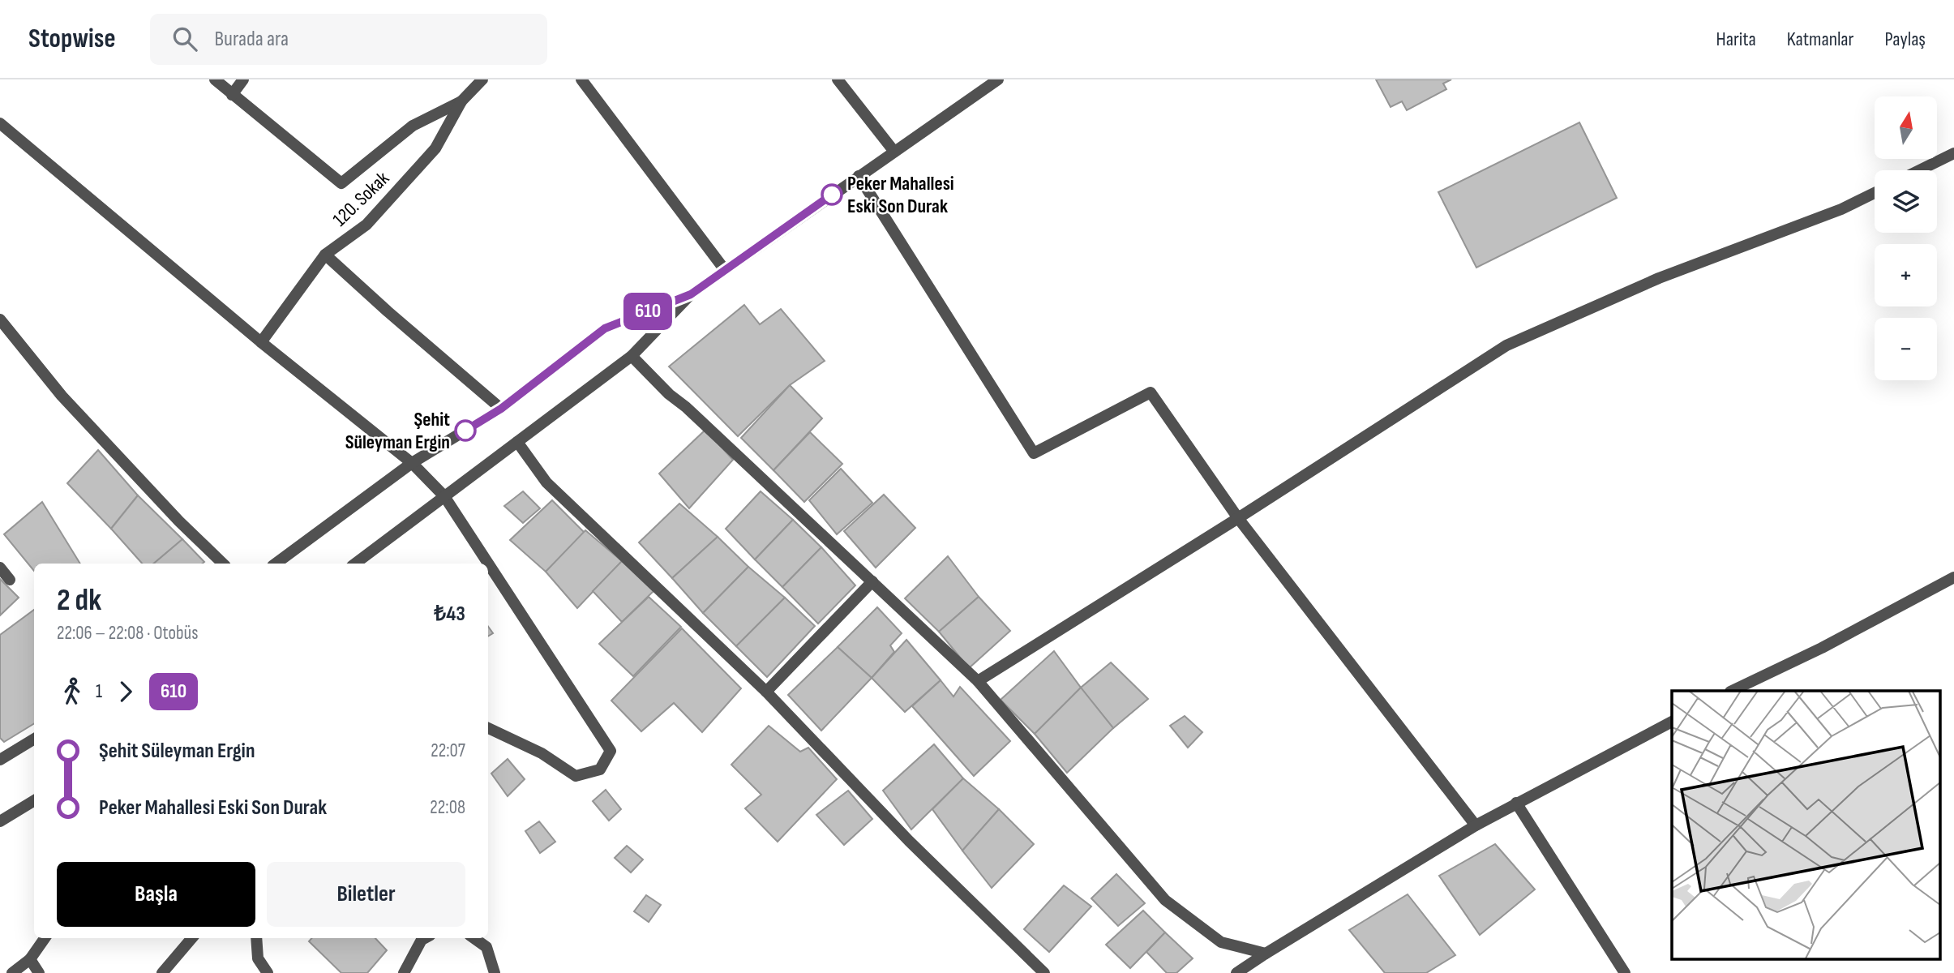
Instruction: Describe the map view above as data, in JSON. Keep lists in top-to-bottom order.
{
  "streets": {
    "street": ["120. Sokak"]
  },
  "places": ["Peker Mahallesi Eski Son Durak", "Şehit Süleyman Ergin"],
  "lines": ["bus line 610"],
  "north": "top",
  "page": {
    "header": "Stopwise",
    "search": "Burada ara",
    "nav": ["Harita", "Katmanlar", "Paylaş"],
    "on_map": "610",
    "map_buttons": ["+", "−"],
    "heading": ["2 dk", "22:06 – 22:08 · Otobüs", "₺43"],
    "legs": ["1", "610"],
    "list": [
      {
        "name": "Şehit Süleyman Ergin",
        "value": "22:07"
      },
      {
        "name": "Peker Mahallesi Eski Son Durak",
        "value": "22:08"
      }
    ],
    "buttons": ["Başla", "Biletler"]
  }
}
